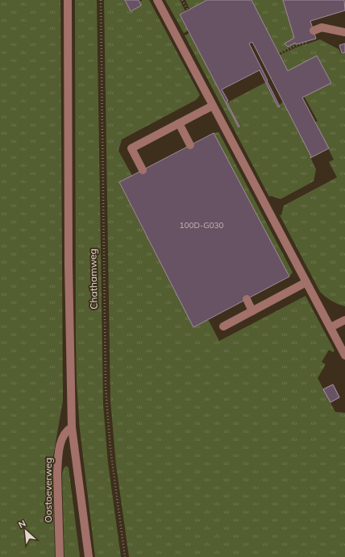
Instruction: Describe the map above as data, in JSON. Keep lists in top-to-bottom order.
{
  "streets": {
    "street": ["Oostoeverweg"],
    "path": ["Chathamweg"]
  },
  "house_numbers": ["100D-G030"],
  "north": "top left"
}
